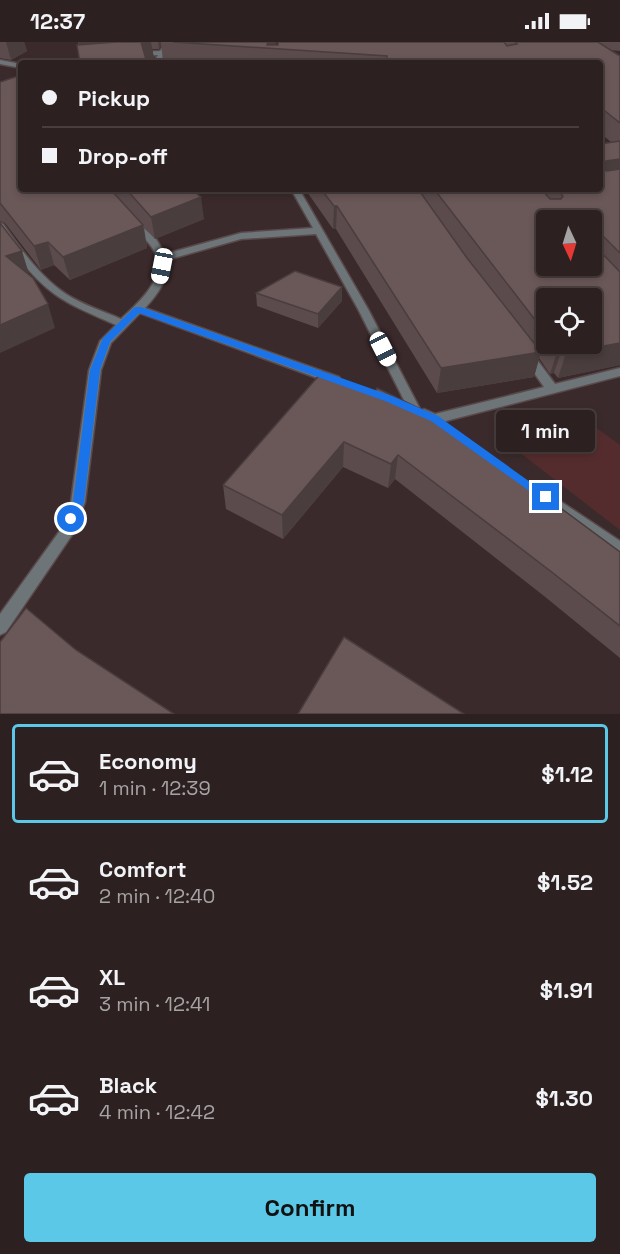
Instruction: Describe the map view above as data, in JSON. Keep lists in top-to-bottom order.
{
  "north": "bottom",
  "page": {
    "status": "12:37",
    "banner": ["Pickup", "Drop-off"],
    "bubble": "1 min",
    "list": [
      {
        "name": "Economy",
        "note": "1 min · 12:39",
        "value": "$1.12"
      },
      {
        "name": "Comfort",
        "note": "2 min · 12:40",
        "value": "$1.52"
      },
      {
        "name": "XL",
        "note": "3 min · 12:41",
        "value": "$1.91"
      },
      {
        "name": "Black",
        "note": "4 min · 12:42",
        "value": "$1.30"
      }
    ],
    "buttons": "Confirm"
  }
}
